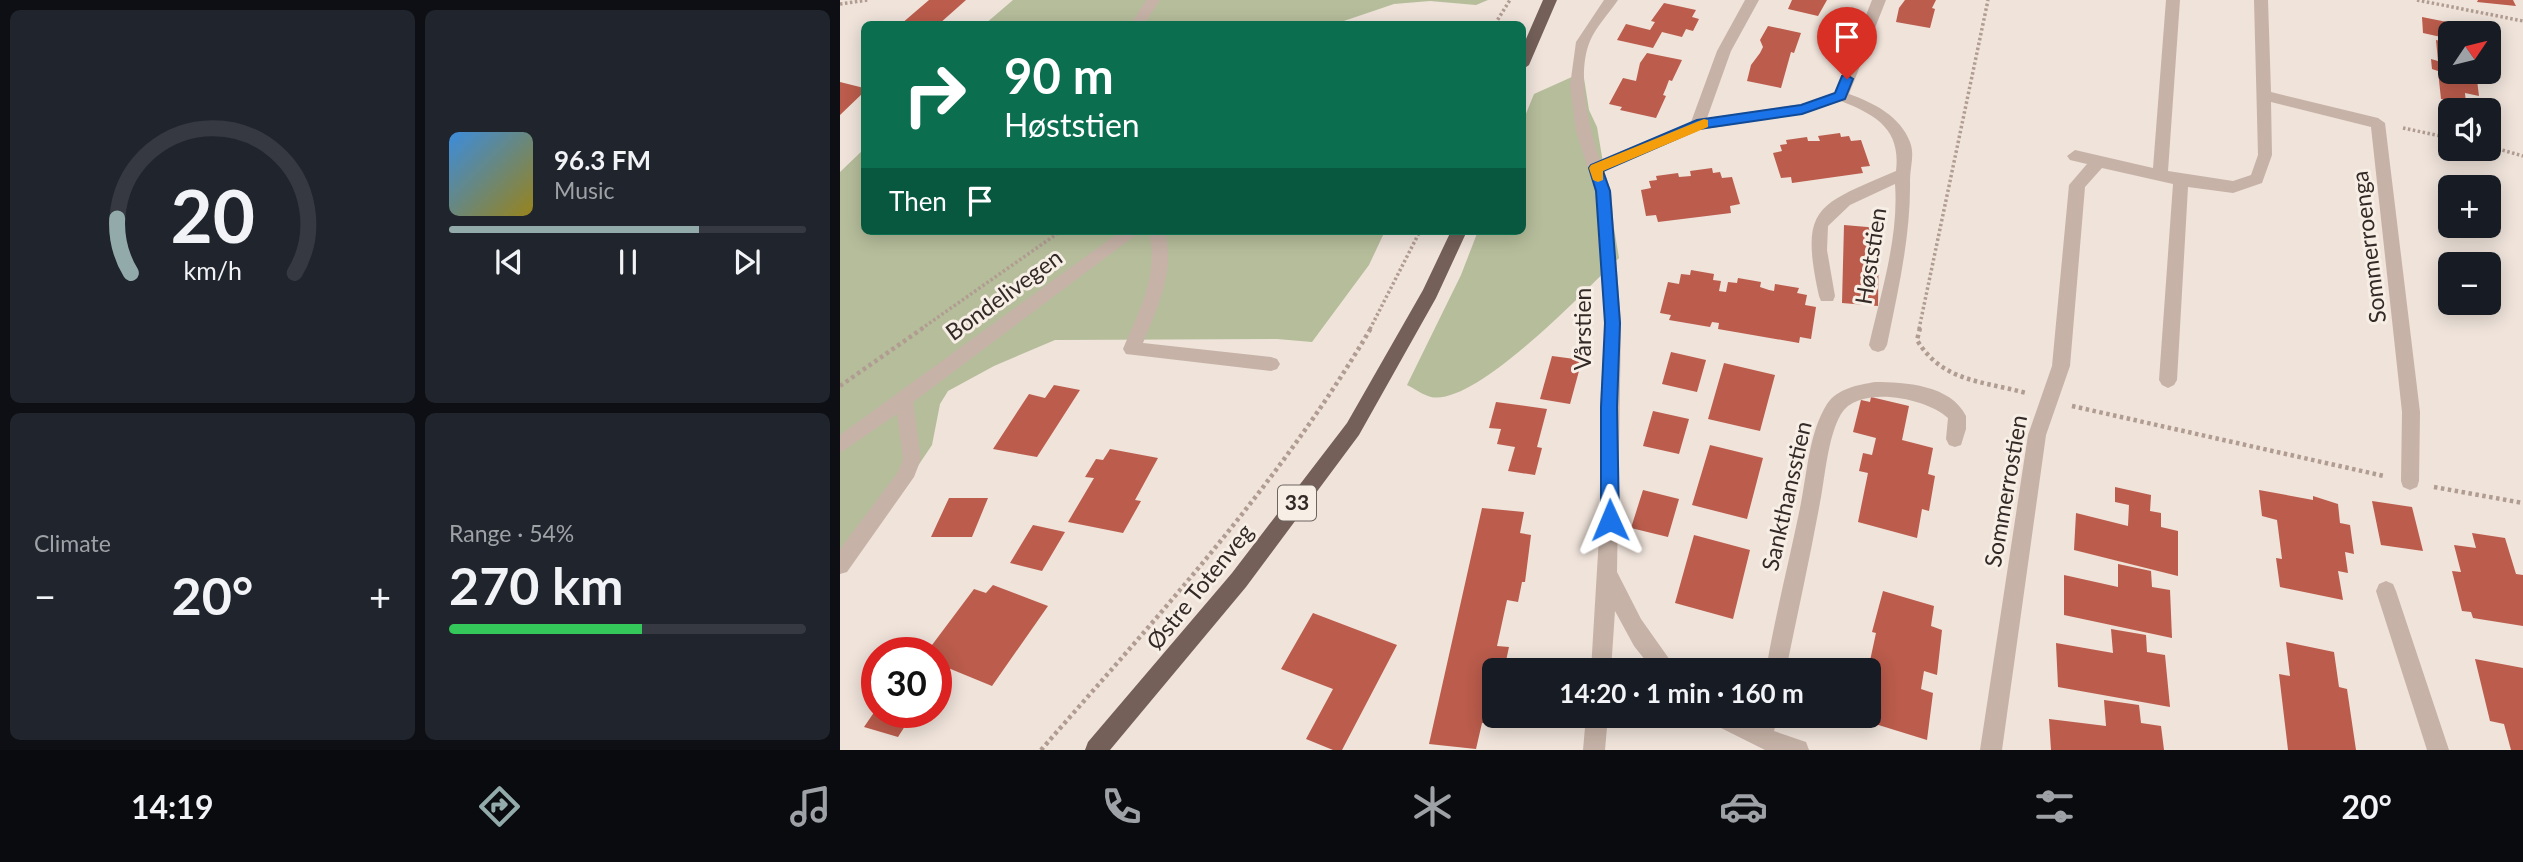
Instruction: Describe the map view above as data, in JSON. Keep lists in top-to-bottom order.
{
  "streets": {
    "main road": ["33", "Østre Totenveg"],
    "street": [
      "Sommerroenga",
      "Høststien",
      "Bondelivegen",
      "Vårstien",
      "Sommerrostien",
      "Sankthansstien"
    ]
  },
  "north": "top right",
  "page": {
    "map_buttons": ["+", "−"],
    "turn": ["90 m", "Høststien"],
    "song": ["96.3 FM", "Music"],
    "then": "Then",
    "tile": [
      "Climate",
      ["Range · 54%", "270 km"]
    ],
    "heat": ["−", "20°", "+"],
    "limit": "30",
    "trip": "14:20 · 1 min · 160 m",
    "tabs": ["14:19", "20°"],
    "gauge": ["20", "km/h"]
  }
}
